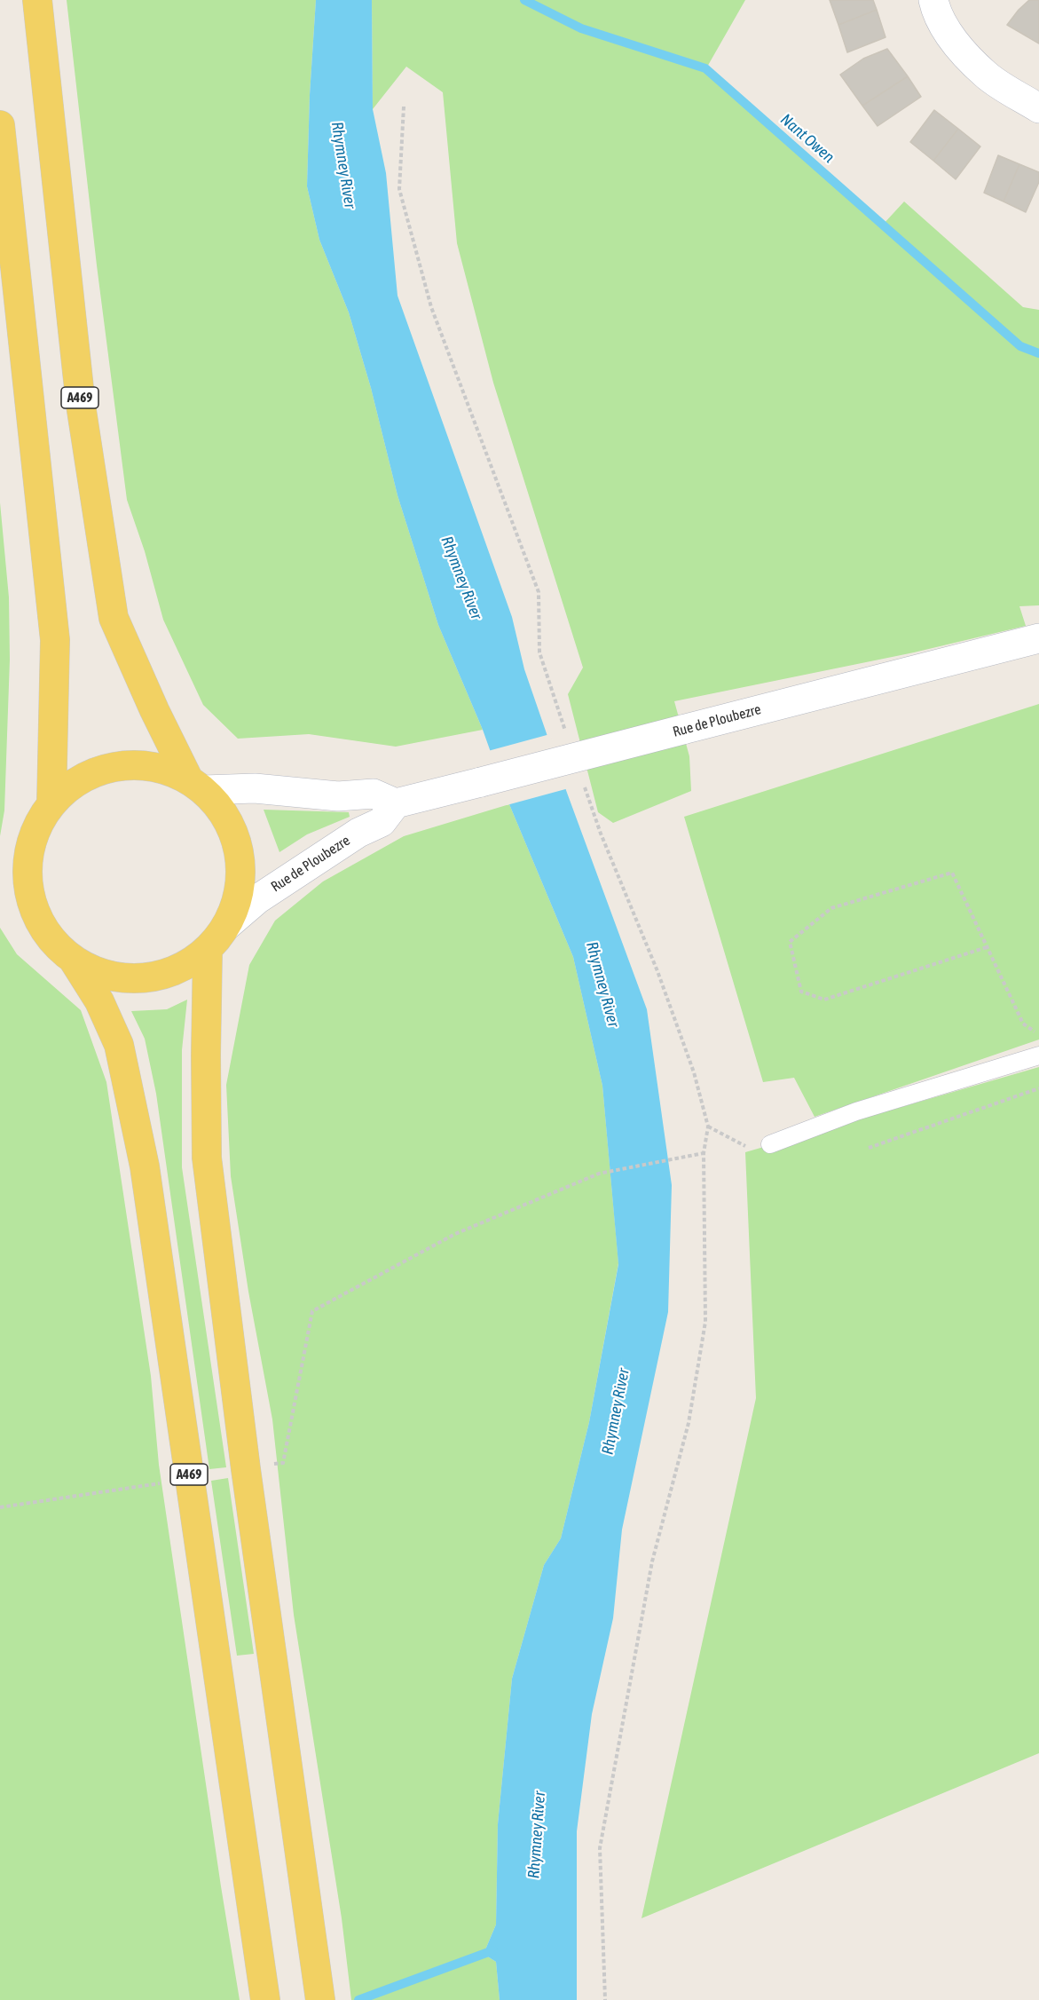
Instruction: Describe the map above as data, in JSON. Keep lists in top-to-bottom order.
{
  "streets": {
    "main road": ["A469"],
    "street": ["Rue de Ploubezre"]
  },
  "water": ["Nant Owen", "Rhymney River"]
}
